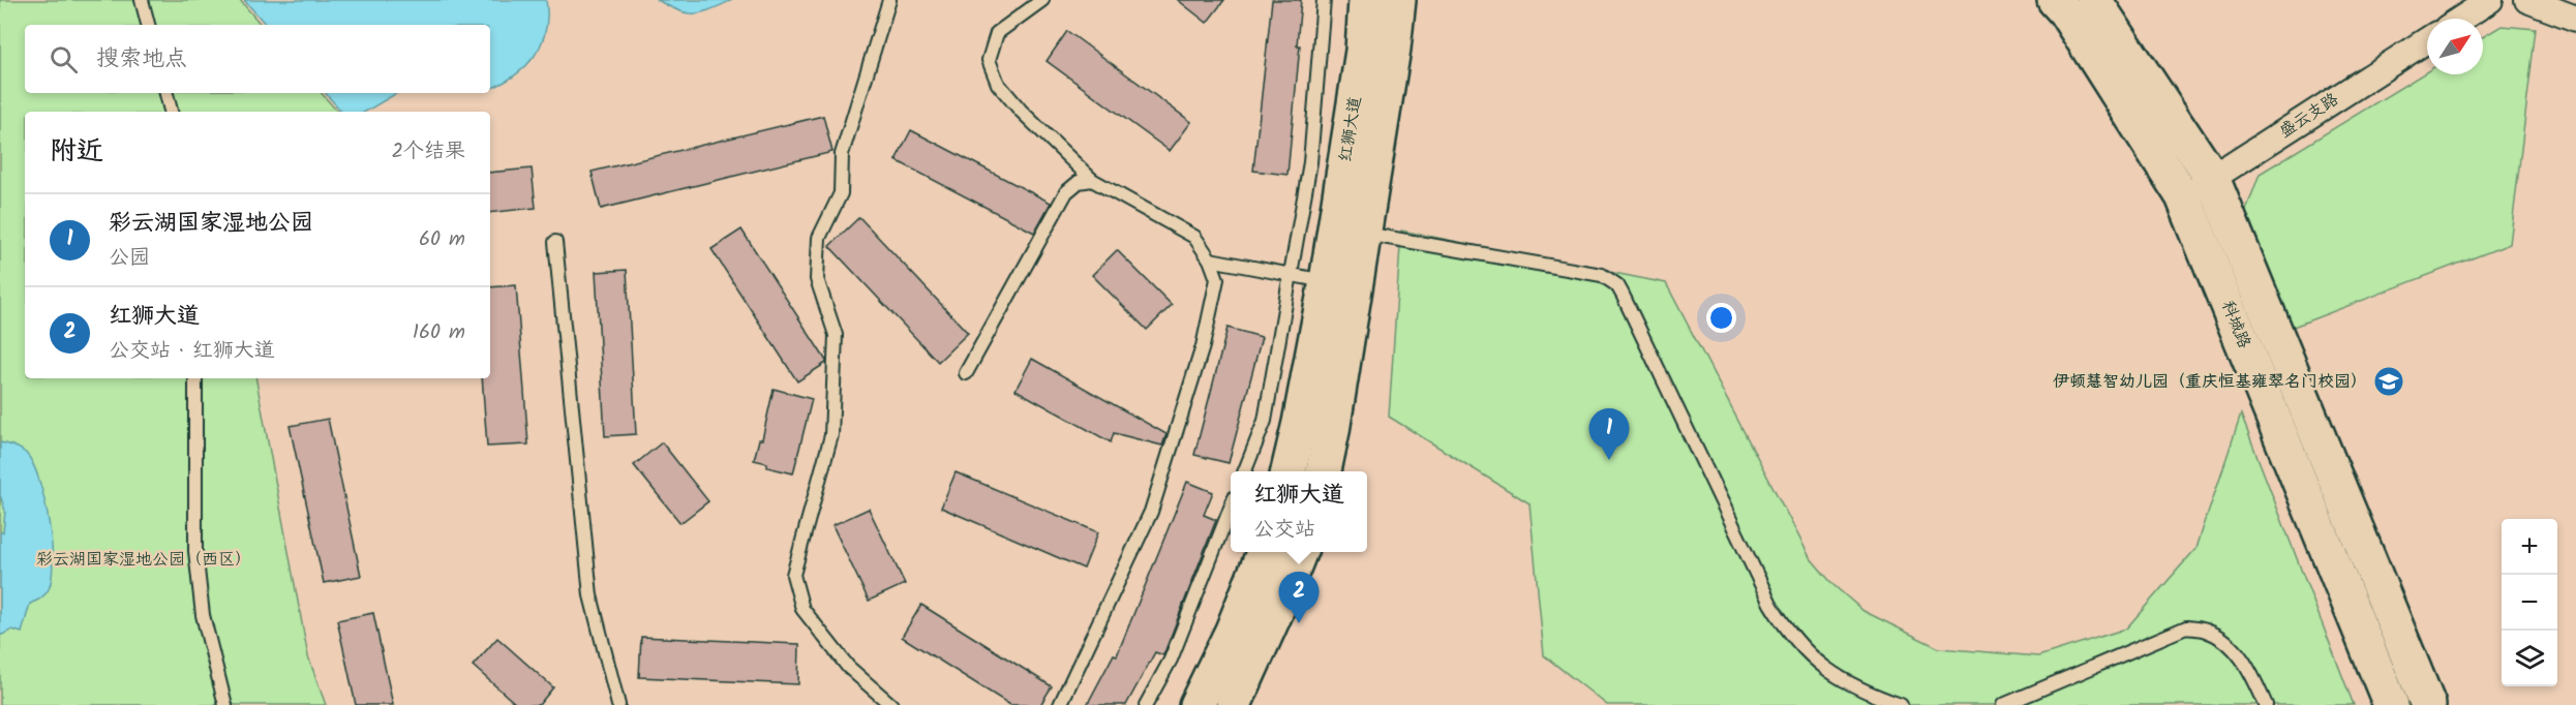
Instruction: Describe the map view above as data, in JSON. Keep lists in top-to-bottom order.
{
  "streets": {
    "main road": ["红狮大道", "科城路"],
    "street": ["盛云支路"]
  },
  "crossings": [
    ["盛云支路", "科城路"]
  ],
  "parks": ["彩云湖国家湿地公园（西区）"],
  "places": {
    "school or university": ["伊顿慧智幼儿园（重庆恒基雍翠名门校园）"]
  },
  "north": "top right",
  "page": {
    "search": "搜索地点",
    "heading": ["附近", "2个结果"],
    "list": [
      {
        "mark": "1",
        "name": "彩云湖国家湿地公园",
        "note": "公园",
        "value": "60 m"
      },
      {
        "mark": "2",
        "name": "红狮大道",
        "note": "公交站 · 红狮大道",
        "value": "160 m"
      }
    ],
    "pins": ["1", "2"],
    "popup": ["红狮大道", "公交站"],
    "map_buttons": ["+", "−"]
  }
}
